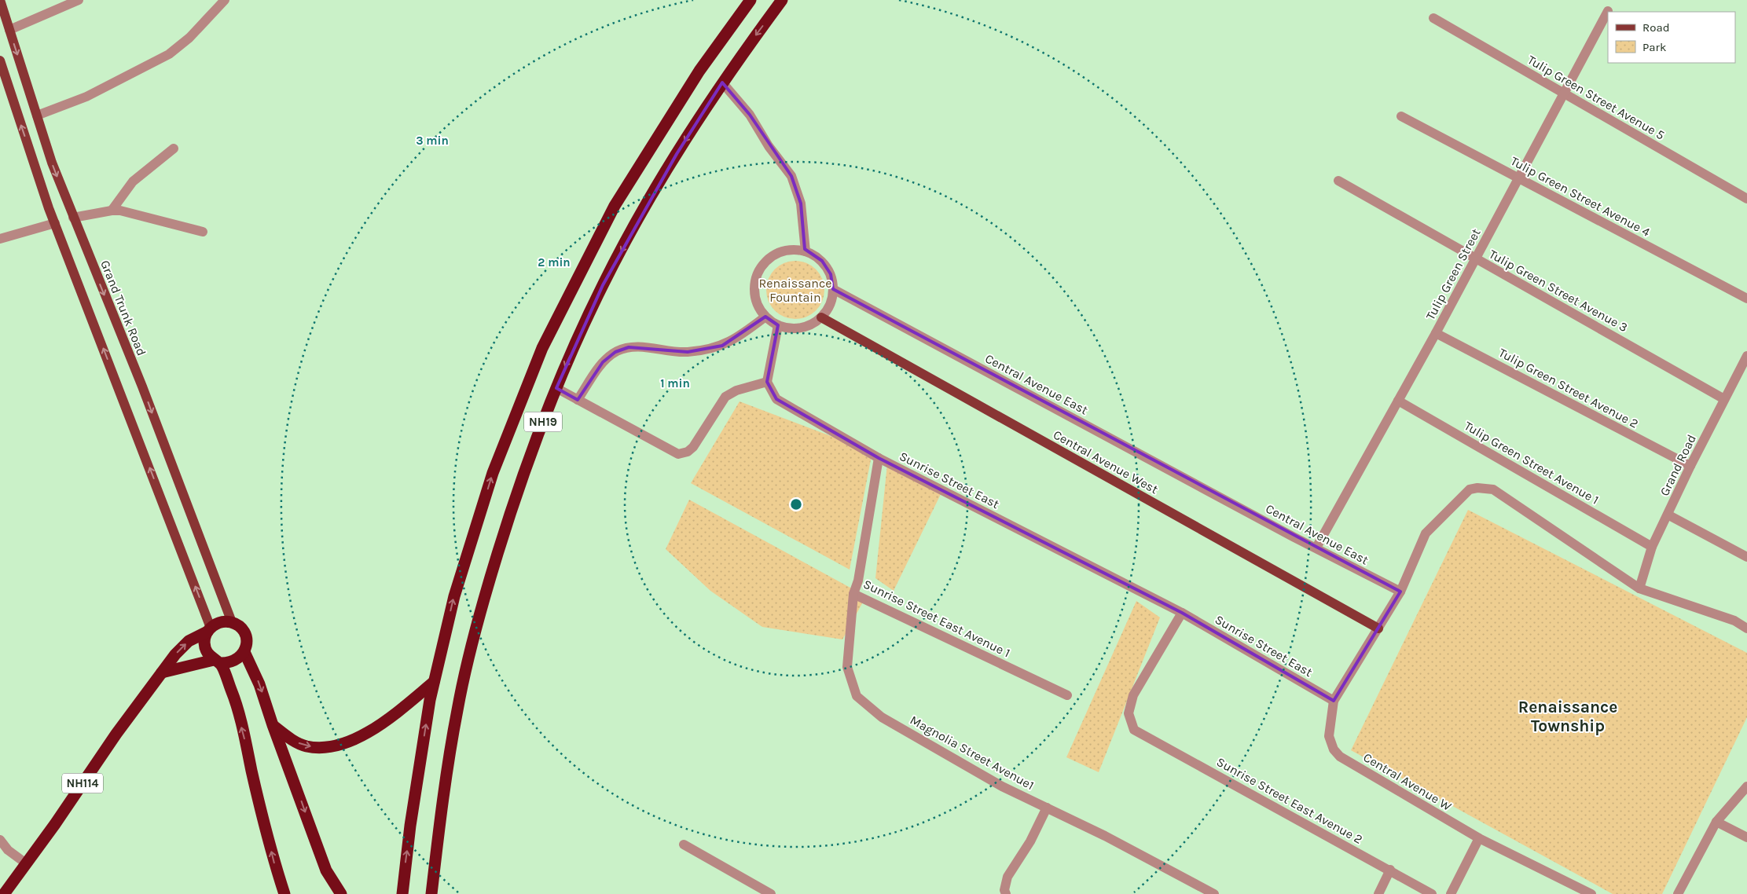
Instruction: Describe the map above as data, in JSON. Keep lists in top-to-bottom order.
{
  "streets": {
    "highway": ["NH19", "NH114"],
    "main road": ["Grand Trunk Road", "Central Avenue West"],
    "street": [
      "Tulip Green Street Avenue 5",
      "Tulip Green Street Avenue 4",
      "Tulip Green Street",
      "Tulip Green Street Avenue 3",
      "Central Avenue East",
      "Tulip Green Street Avenue 2",
      "Tulip Green Street Avenue 1",
      "Grand Road",
      "Sunrise Street East",
      "Sunrise Street East Avenue 1",
      "Magnolia Street Avenue1",
      "Central Avenue W",
      "Sunrise Street East Avenue 2"
    ]
  },
  "crossings": [
    ["Tulip Green Street Avenue 5", "Tulip Green Street"],
    ["Tulip Green Street Avenue 4", "Tulip Green Street"],
    ["Tulip Green Street", "Tulip Green Street Avenue 3"],
    ["Tulip Green Street", "Central Avenue East"],
    ["Tulip Green Street", "Tulip Green Street Avenue 2"],
    ["Tulip Green Street", "Tulip Green Street Avenue 1"],
    ["Tulip Green Street Avenue 3", "Grand Road"],
    ["Grand Trunk Road", "NH114"],
    ["Central Avenue East", "Central Avenue West"],
    ["Central Avenue East", "Central Avenue W"],
    ["Tulip Green Street Avenue 2", "Grand Road"],
    ["Central Avenue West", "Central Avenue W"],
    ["Tulip Green Street Avenue 1", "Grand Road"],
    ["Sunrise Street East", "Sunrise Street East Avenue 1"],
    ["Sunrise Street East", "Central Avenue W"],
    ["Sunrise Street East", "Sunrise Street East Avenue 2"],
    ["Sunrise Street East Avenue 1", "Magnolia Street Avenue1"]
  ],
  "districts": ["Renaissance Township"],
  "parks": ["Renaissance Fountain"],
  "legend": ["Road", "Park"],
  "rings": ["3 min", "2 min", "1 min"]
}
